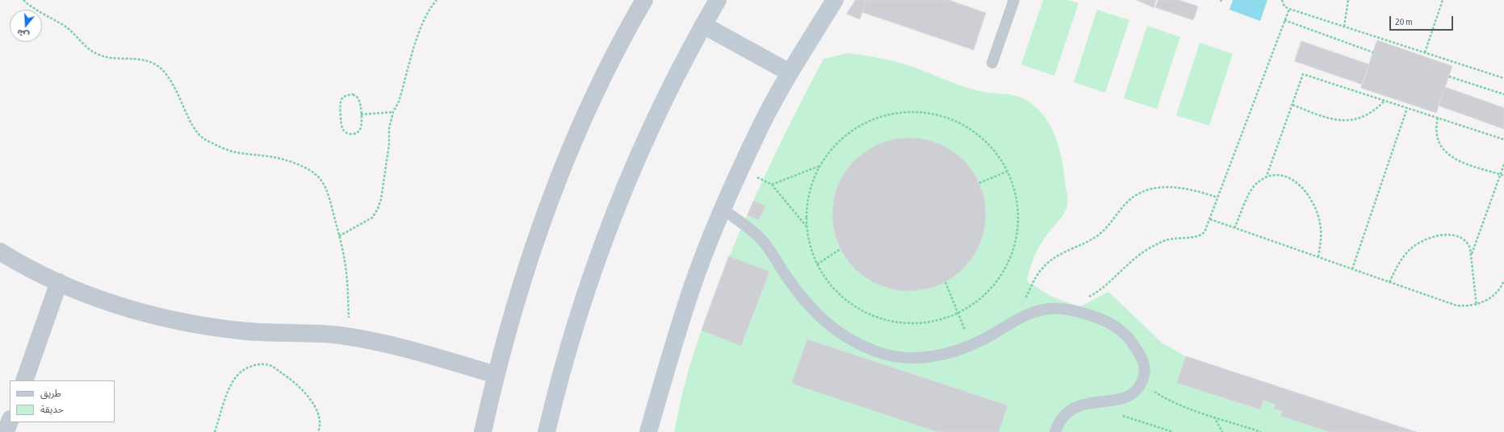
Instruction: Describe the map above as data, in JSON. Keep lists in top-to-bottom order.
{
  "legend": ["طريق", "حديقة"],
  "scale_bar": "20 m",
  "north": "bottom"
}
